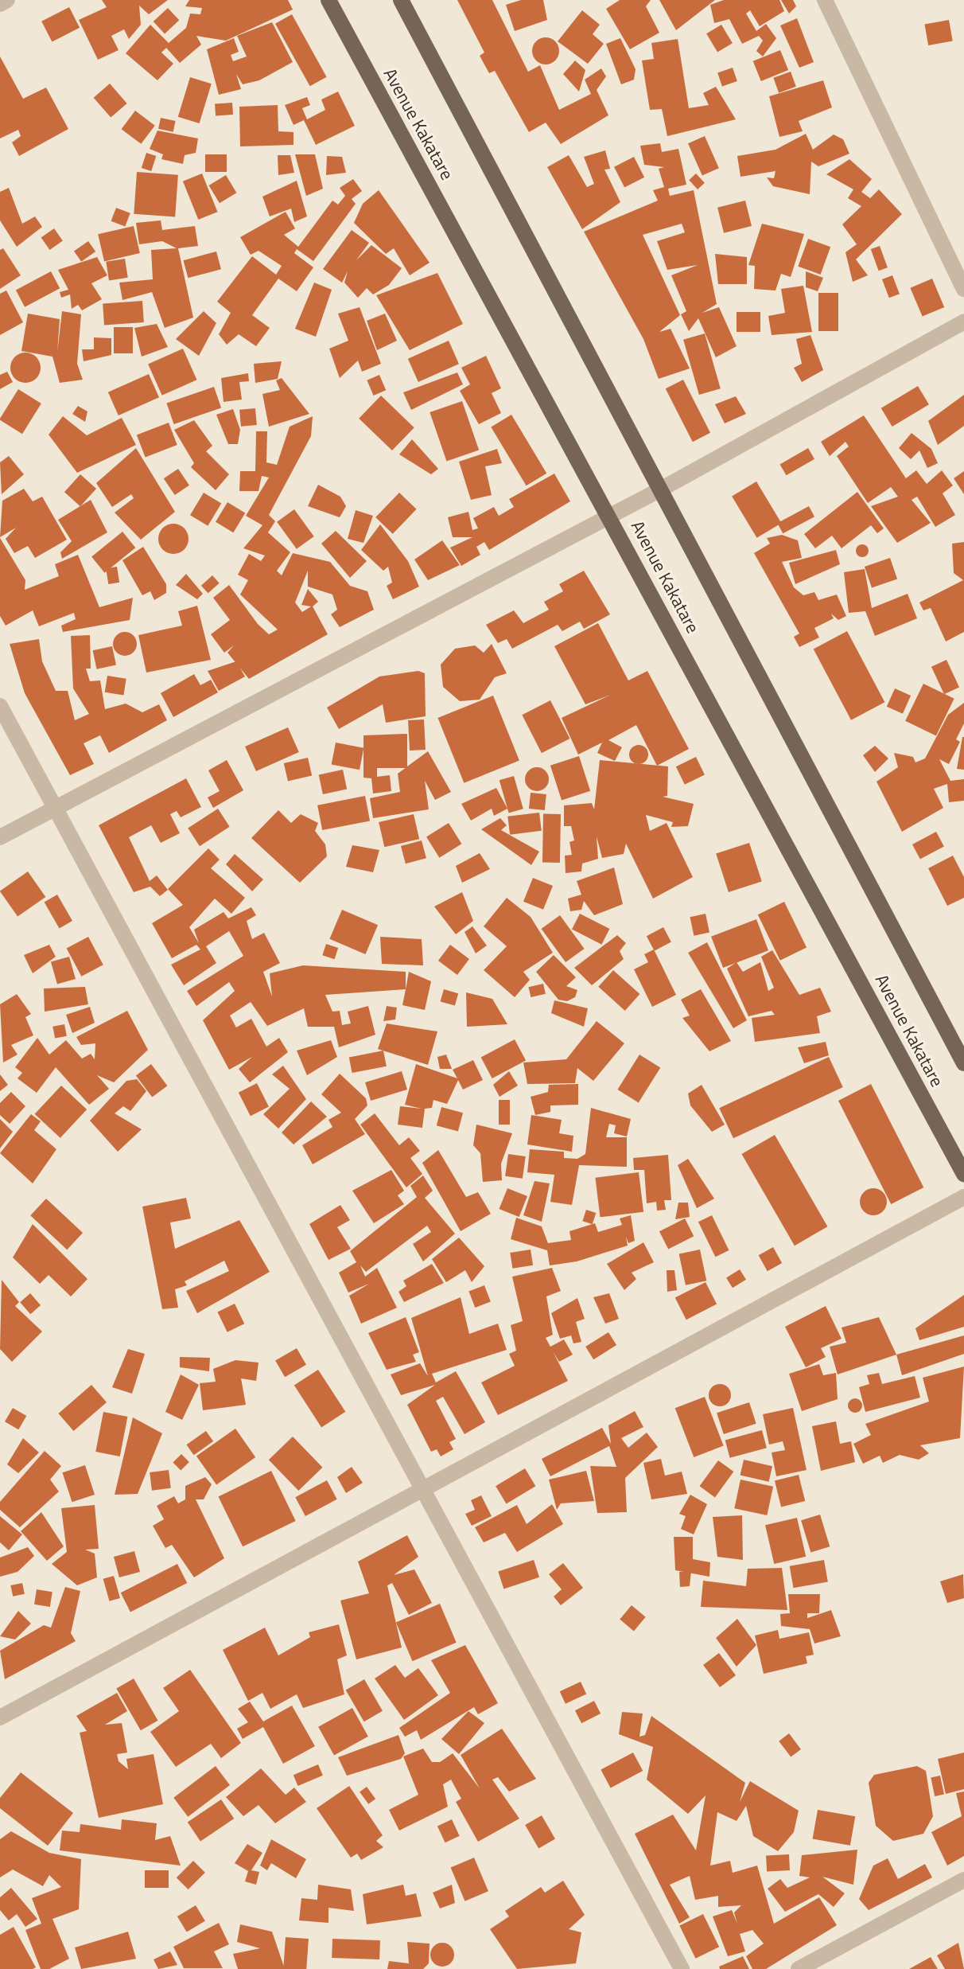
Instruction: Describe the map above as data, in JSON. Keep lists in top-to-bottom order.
{
  "streets": {
    "main road": ["Avenue Kakatare"]
  }
}
